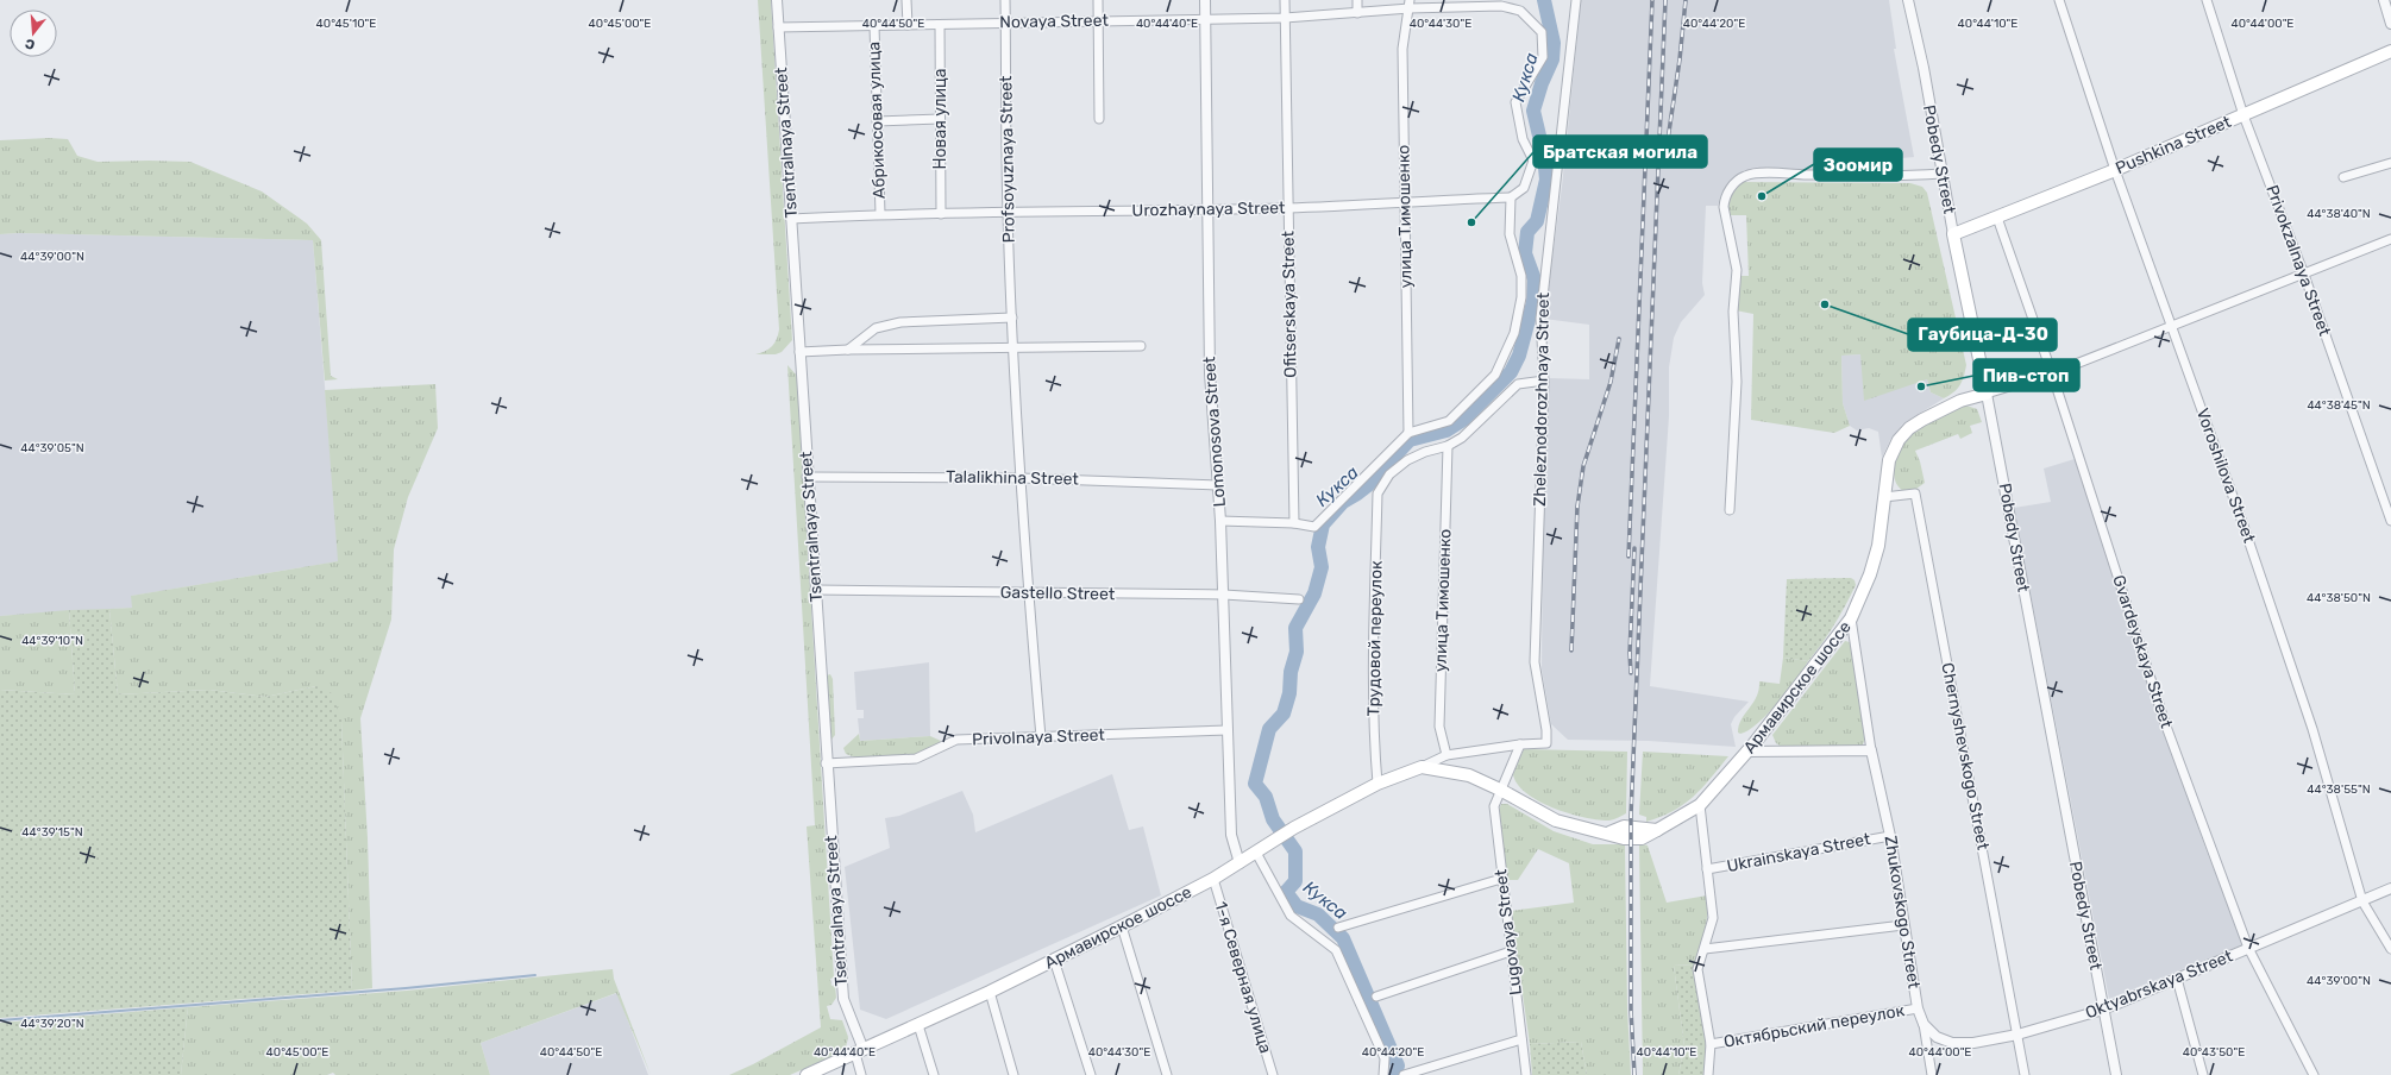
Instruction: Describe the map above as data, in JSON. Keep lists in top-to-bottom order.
{
  "streets": {
    "main road": ["Pushkina Street", "Pobedy Street", "Армавирское шоссе"],
    "street": [
      "Novaya Street",
      "Новая улица",
      "Абрикосовая улица",
      "Tsentralnaya Street",
      "Profsoyuznaya Street",
      "Urozhaynaya Street",
      "улица Тимошенко",
      "Privokzalnaya Street",
      "Ofitserskaya Street",
      "Zheleznodorozhnaya Street",
      "Lomonosova Street",
      "Voroshilova Street",
      "Talalikhina Street",
      "Gastello Street",
      "Трудовой переулок",
      "Gvardeyskaya Street",
      "Privolnaya Street",
      "Chernyshevskogo Street",
      "Ukrainskaya Street",
      "Zhukovskogo Street",
      "Lugovaya Street",
      "1-я Северная улица",
      "Oktyabrskaya Street",
      "Октябрьский переулок"
    ]
  },
  "crossings": [
    ["Novaya Street", "Новая улица"],
    ["Novaya Street", "Абрикосовая улица"],
    ["Novaya Street", "Tsentralnaya Street"],
    ["Novaya Street", "Profsoyuznaya Street"],
    ["Novaya Street", "улица Тимошенко"],
    ["Novaya Street", "Ofitserskaya Street"],
    ["Novaya Street", "Lomonosova Street"],
    ["Новая улица", "Urozhaynaya Street"],
    ["Абрикосовая улица", "Urozhaynaya Street"],
    ["Tsentralnaya Street", "Urozhaynaya Street"],
    ["Tsentralnaya Street", "Talalikhina Street"],
    ["Tsentralnaya Street", "Gastello Street"],
    ["Tsentralnaya Street", "Армавирское шоссе"],
    ["Tsentralnaya Street", "Privolnaya Street"],
    ["Pushkina Street", "Pobedy Street"],
    ["Pushkina Street", "Privokzalnaya Street"],
    ["Pushkina Street", "Voroshilova Street"],
    ["Pushkina Street", "Gvardeyskaya Street"],
    ["Profsoyuznaya Street", "Urozhaynaya Street"],
    ["Profsoyuznaya Street", "Talalikhina Street"],
    ["Profsoyuznaya Street", "Gastello Street"],
    ["Profsoyuznaya Street", "Privolnaya Street"],
    ["Pobedy Street", "Армавирское шоссе"],
    ["Pobedy Street", "Oktyabrskaya Street"],
    ["Urozhaynaya Street", "улица Тимошенко"],
    ["Urozhaynaya Street", "Ofitserskaya Street"],
    ["Urozhaynaya Street", "Zheleznodorozhnaya Street"],
    ["Urozhaynaya Street", "Lomonosova Street"],
    ["улица Тимошенко", "Zheleznodorozhnaya Street"],
    ["улица Тимошенко", "Трудовой переулок"],
    ["улица Тимошенко", "Армавирское шоссе"],
    ["Zheleznodorozhnaya Street", "Армавирское шоссе"],
    ["Lomonosova Street", "Talalikhina Street"],
    ["Lomonosova Street", "Gastello Street"],
    ["Lomonosova Street", "Армавирское шоссе"],
    ["Lomonosova Street", "Privolnaya Street"],
    ["Voroshilova Street", "Oktyabrskaya Street"],
    ["Трудовой переулок", "Армавирское шоссе"],
    ["Gvardeyskaya Street", "Oktyabrskaya Street"],
    ["Армавирское шоссе", "Chernyshevskogo Street"],
    ["Армавирское шоссе", "Zhukovskogo Street"],
    ["Армавирское шоссе", "Lugovaya Street"],
    ["Армавирское шоссе", "1-я Северная улица"],
    ["Chernyshevskogo Street", "Oktyabrskaya Street"],
    ["Ukrainskaya Street", "Zhukovskogo Street"],
    ["Zhukovskogo Street", "Oktyabrskaya Street"],
    ["Zhukovskogo Street", "Октябрьский переулок"]
  ],
  "water": ["Кукса"],
  "places": [
    "Зоомир",
    "Братская могила",
    "Гаубица-Д-30",
    "Пив-стоп"
  ],
  "north": "bottom",
  "coordinates": [
    "40°45'10\"E",
    "40°45'00\"E",
    "40°44'50\"E",
    "40°44'40\"E",
    "40°44'30\"E",
    "40°44'20\"E",
    "40°44'10\"E",
    "40°44'00\"E",
    "44°38'40\"N",
    "44°39'00\"N",
    "44°38'45\"N",
    "44°39'05\"N",
    "44°38'50\"N",
    "44°39'10\"N",
    "44°38'55\"N",
    "44°39'15\"N",
    "44°39'20\"N",
    "40°43'50\"E"
  ]
}
